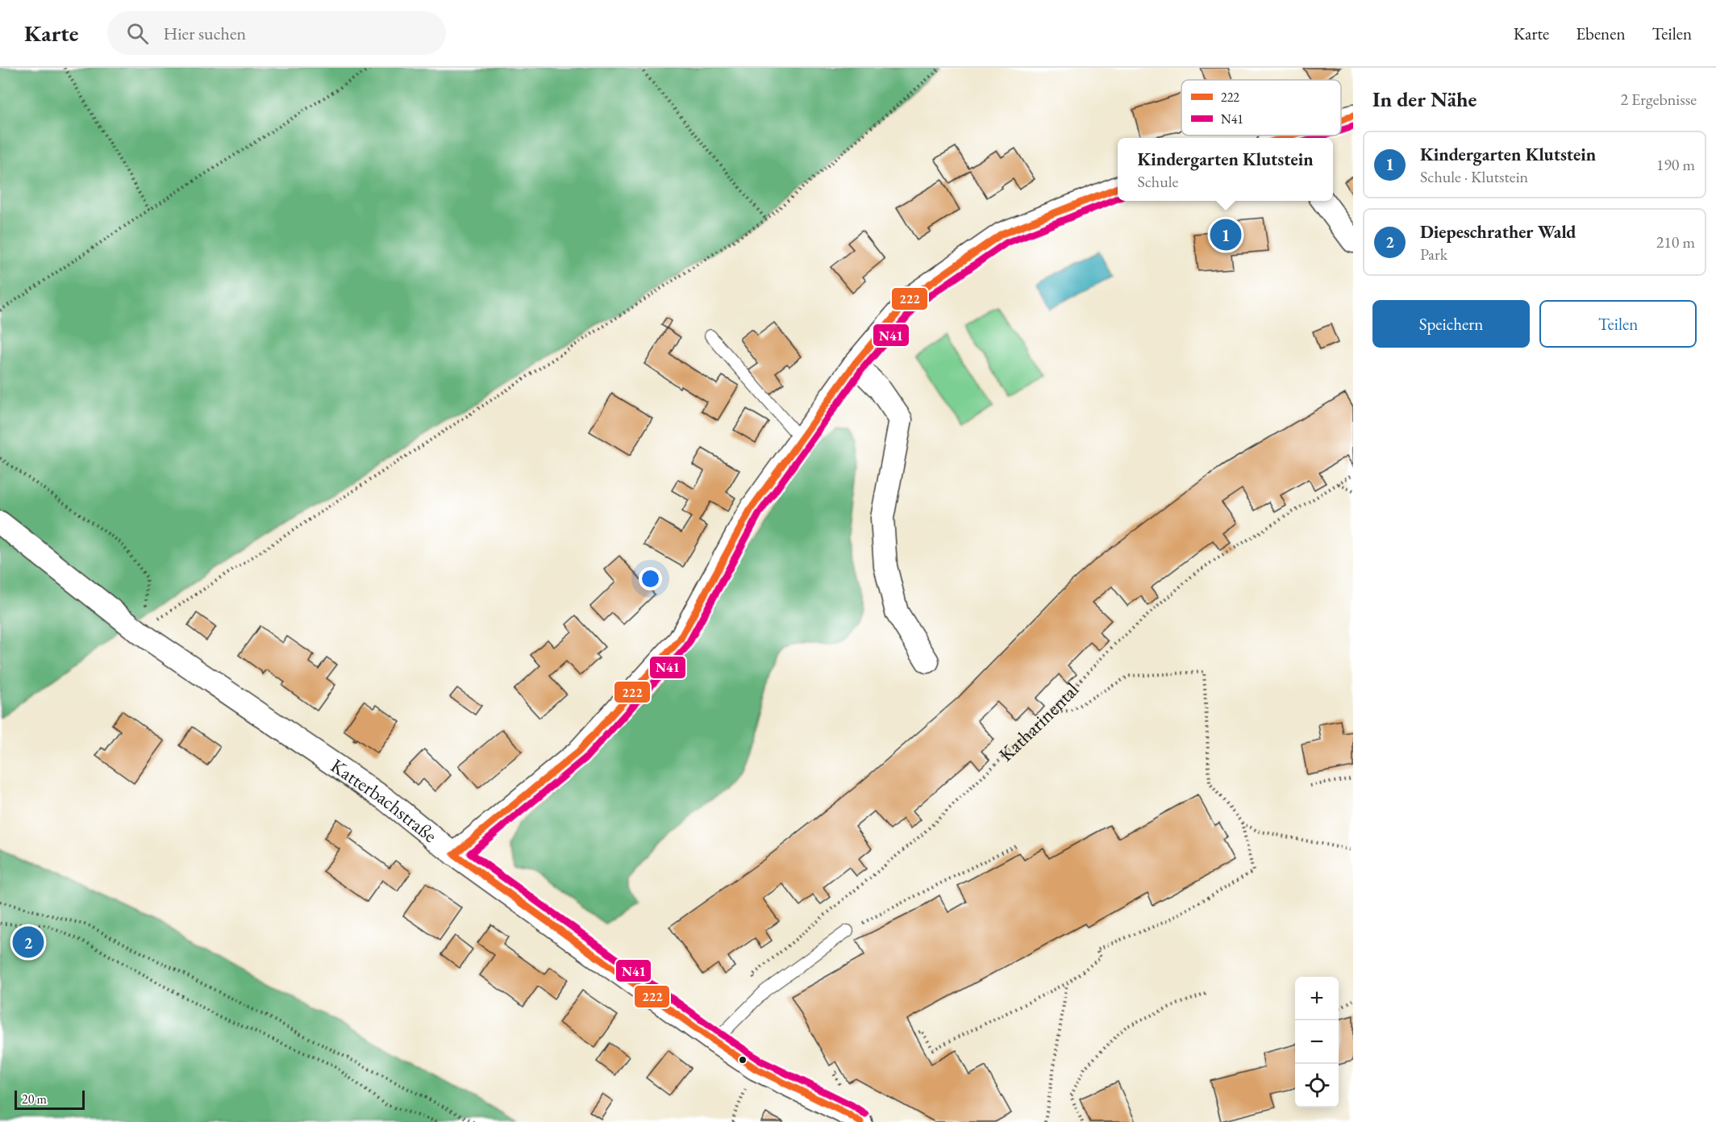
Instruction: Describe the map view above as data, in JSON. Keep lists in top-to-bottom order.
{
  "streets": {
    "street": ["Katterbachstraße"],
    "path": ["Katharinental"]
  },
  "lines": ["transit line 222", "transit line N41"],
  "legend": ["222", "N41"],
  "scale_bar": "20 m",
  "page": {
    "header": "Karte",
    "search": "Hier suchen",
    "nav": ["Karte", "Ebenen", "Teilen"],
    "heading": ["In der Nähe", "2 Ergebnisse"],
    "list": [
      {
        "mark": "1",
        "name": "Kindergarten Klutstein",
        "note": "Schule · Klutstein",
        "value": "190 m"
      },
      {
        "mark": "2",
        "name": "Diepeschrather Wald",
        "note": "Park",
        "value": "210 m"
      }
    ],
    "popup": ["Kindergarten Klutstein", "Schule"],
    "pins": ["1", "2"],
    "buttons": ["Speichern", "Teilen"],
    "map_buttons": ["+", "−"],
    "scale": "20 m"
  }
}
